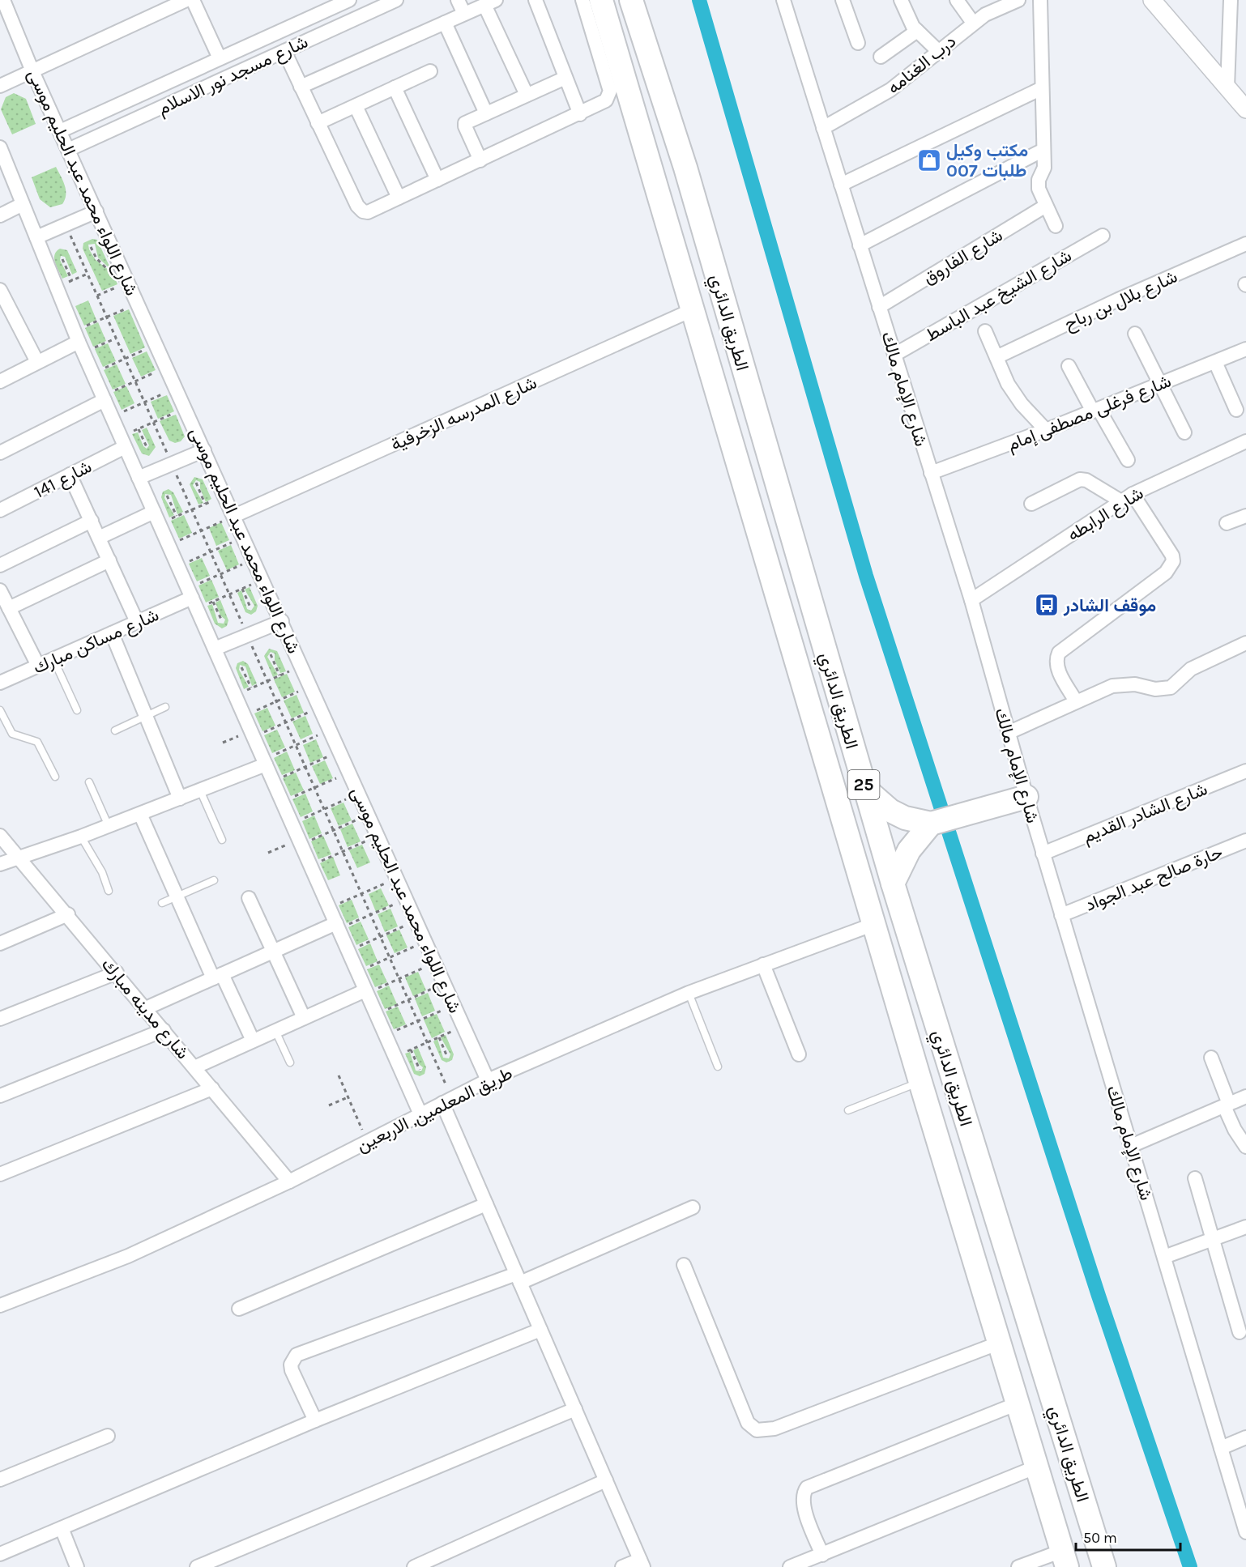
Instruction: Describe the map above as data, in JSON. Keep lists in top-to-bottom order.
{
  "streets": {
    "highway": ["الطريق الدائري", "25"],
    "street": [
      "درب الغنامه",
      "شارع مسجد نور الاسلام",
      "شارع اللواء محمد عبد الحليم موسى",
      "شارع الفاروق",
      "شارع الشيخ عبد الباسط",
      "شارع بلال بن رباح",
      "شارع الإمام مالك",
      "شارع فرغلى مصطفى إمام",
      "شارع المدرسه الزخرفية",
      "شارع 141",
      "شارع الرابطه",
      "شارع مساكن مبارك",
      "شارع الشادر القديم",
      "حارة صالح عبد الجواد",
      "شارع مدينه مبارك",
      "طريق المعلمين, الاربعين"
    ]
  },
  "crossings": [
    ["درب الغنامه", "شارع الإمام مالك"],
    ["شارع مسجد نور الاسلام", "شارع اللواء محمد عبد الحليم موسى"],
    ["شارع اللواء محمد عبد الحليم موسى", "شارع المدرسه الزخرفية"],
    ["شارع اللواء محمد عبد الحليم موسى", "طريق المعلمين, الاربعين"],
    ["شارع الفاروق", "شارع الإمام مالك"],
    ["شارع الشيخ عبد الباسط", "شارع الإمام مالك"],
    ["الطريق الدائري", "شارع المدرسه الزخرفية"],
    ["الطريق الدائري", "طريق المعلمين, الاربعين"],
    ["شارع الإمام مالك", "شارع فرغلى مصطفى إمام"],
    ["شارع الإمام مالك", "شارع الرابطه"],
    ["شارع الإمام مالك", "شارع الشادر القديم"],
    ["شارع الإمام مالك", "حارة صالح عبد الجواد"],
    ["شارع مدينه مبارك", "طريق المعلمين, الاربعين"]
  ],
  "places": {
    "shop": ["مكتب وكيل طلبات 007"],
    "bus stop": ["موقف الشادر"]
  },
  "scale_bar": "50 m"
}
